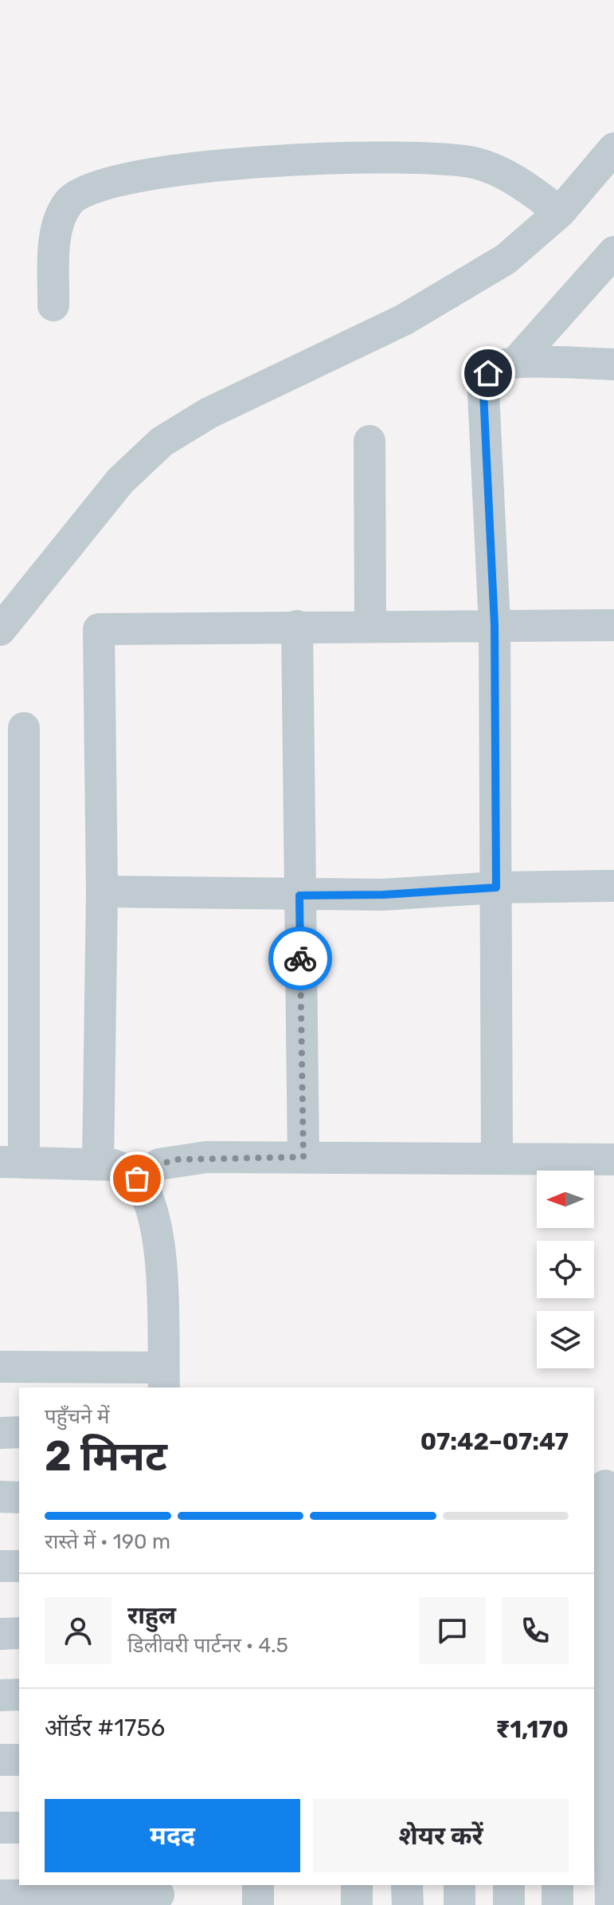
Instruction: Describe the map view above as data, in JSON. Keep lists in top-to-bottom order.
{
  "north": "left",
  "page": {
    "heading": ["2 मिनट", "पहुँचने में", "07:42–07:47"],
    "panel": [
      "राहुल",
      "डिलीवरी पार्टनर · 4.5",
      "ऑर्डर #1756",
      "₹1,170"
    ],
    "bar": "रास्ते में · 190 m",
    "buttons": ["मदद", "शेयर करें"]
  }
}
